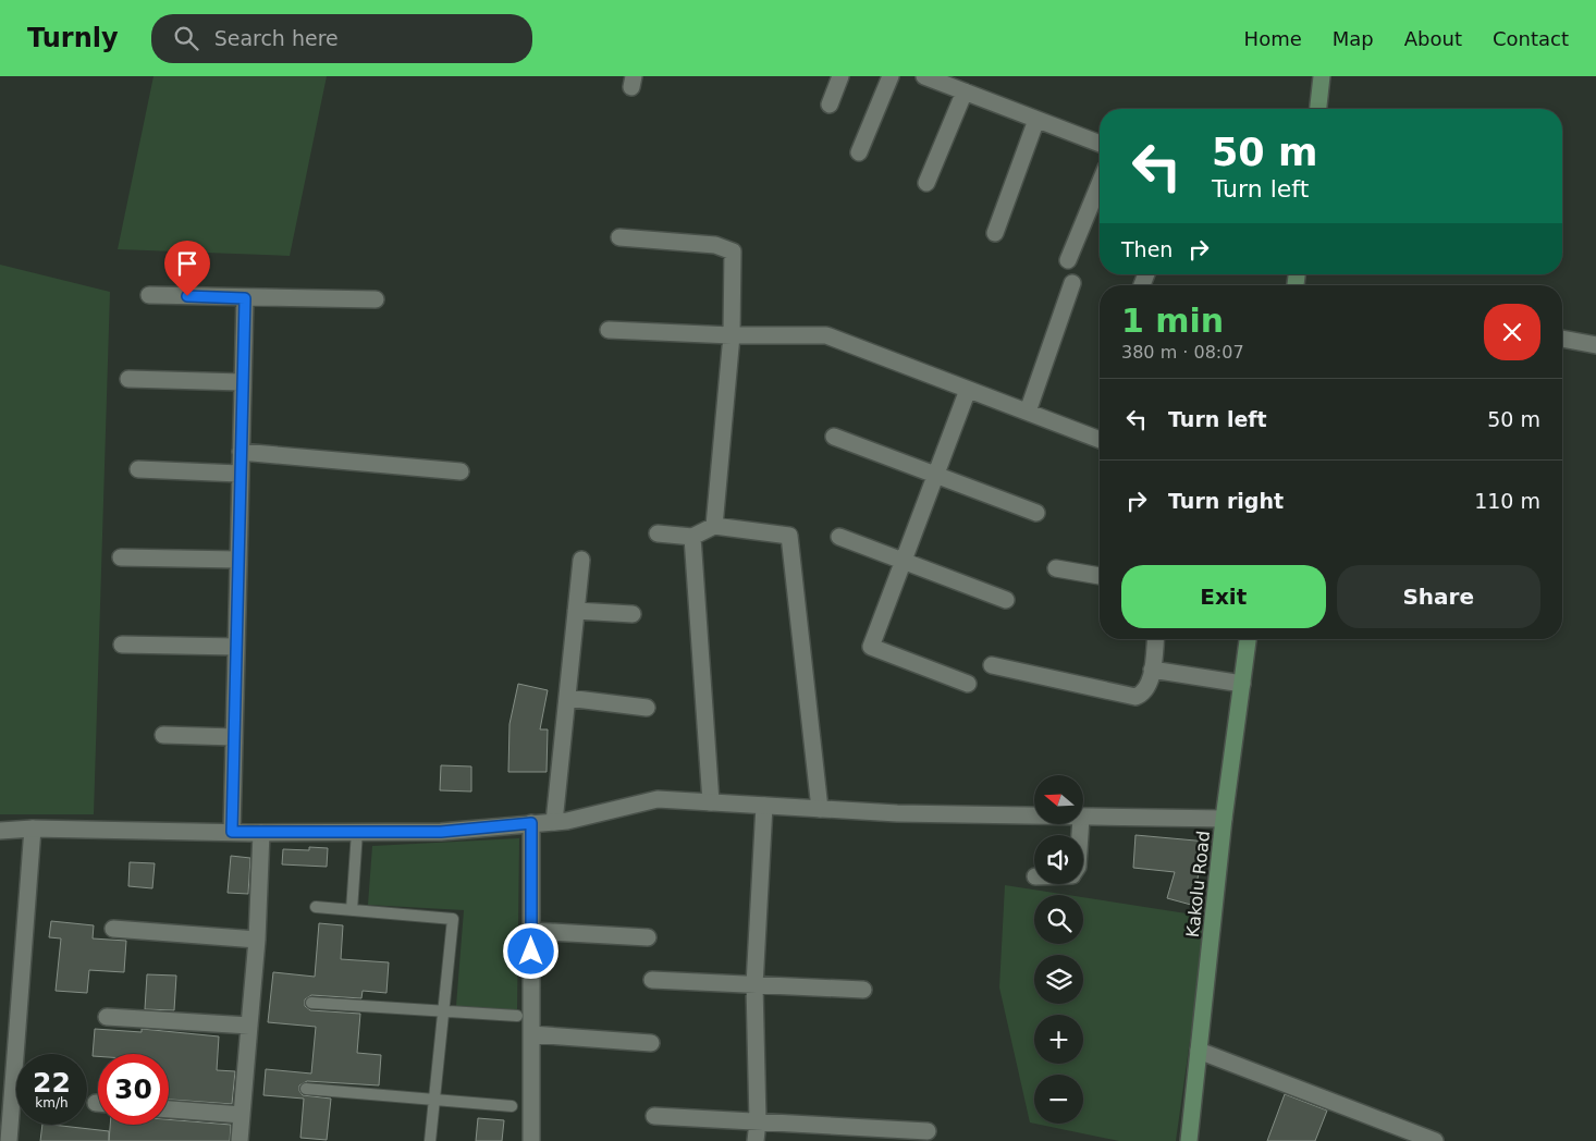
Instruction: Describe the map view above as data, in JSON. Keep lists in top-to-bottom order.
{
  "streets": {
    "main road": ["Kakolu Road"]
  },
  "north": "left",
  "page": {
    "header": "Turnly",
    "search": "Search here",
    "nav": [
      "Home",
      "Map",
      "About",
      "Contact"
    ],
    "turn": ["50 m", "Turn left"],
    "then": "Then",
    "heading": ["1 min", "380 m · 08:07"],
    "list": [
      {
        "name": "Turn left",
        "value": "50 m"
      },
      {
        "name": "Turn right",
        "value": "110 m"
      }
    ],
    "buttons": ["Exit", "Share"],
    "map_buttons": ["+", "−"],
    "speed": "22 km/h",
    "limit": "30"
  }
}
